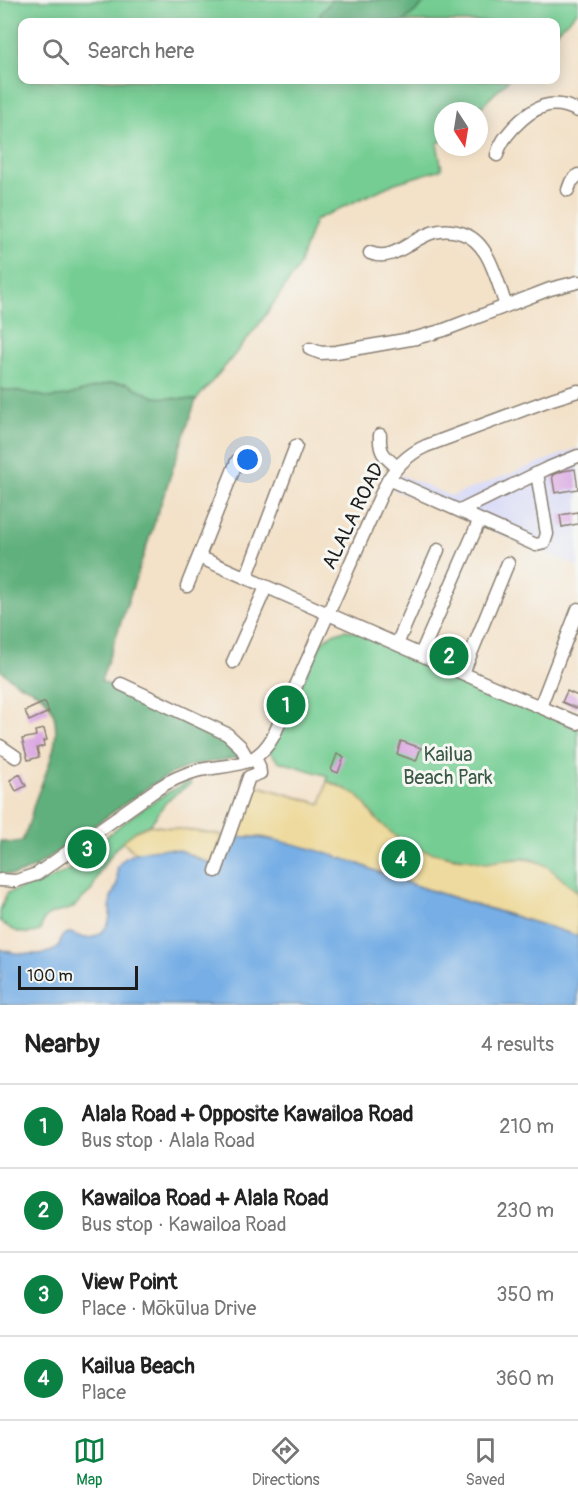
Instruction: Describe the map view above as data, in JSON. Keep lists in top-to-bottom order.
{
  "streets": {
    "street": ["ALALA ROAD"]
  },
  "parks": ["Kailua Beach Park"],
  "scale_bar": "100 m",
  "north": "bottom",
  "page": {
    "search": "Search here",
    "pins": [
      "2",
      "1",
      "3",
      "4"
    ],
    "scale": "100 m",
    "heading": ["Nearby", "4 results"],
    "list": [
      {
        "mark": "1",
        "name": "Alala Road + Opposite Kawailoa Road",
        "note": "Bus stop · Alala Road",
        "value": "210 m"
      },
      {
        "mark": "2",
        "name": "Kawailoa Road + Alala Road",
        "note": "Bus stop · Kawailoa Road",
        "value": "230 m"
      },
      {
        "mark": "3",
        "name": "View Point",
        "note": "Place · Mōkūlua Drive",
        "value": "350 m"
      },
      {
        "mark": "4",
        "name": "Kailua Beach",
        "note": "Place",
        "value": "360 m"
      }
    ],
    "nav": ["Map", "Directions", "Saved"]
  }
}
